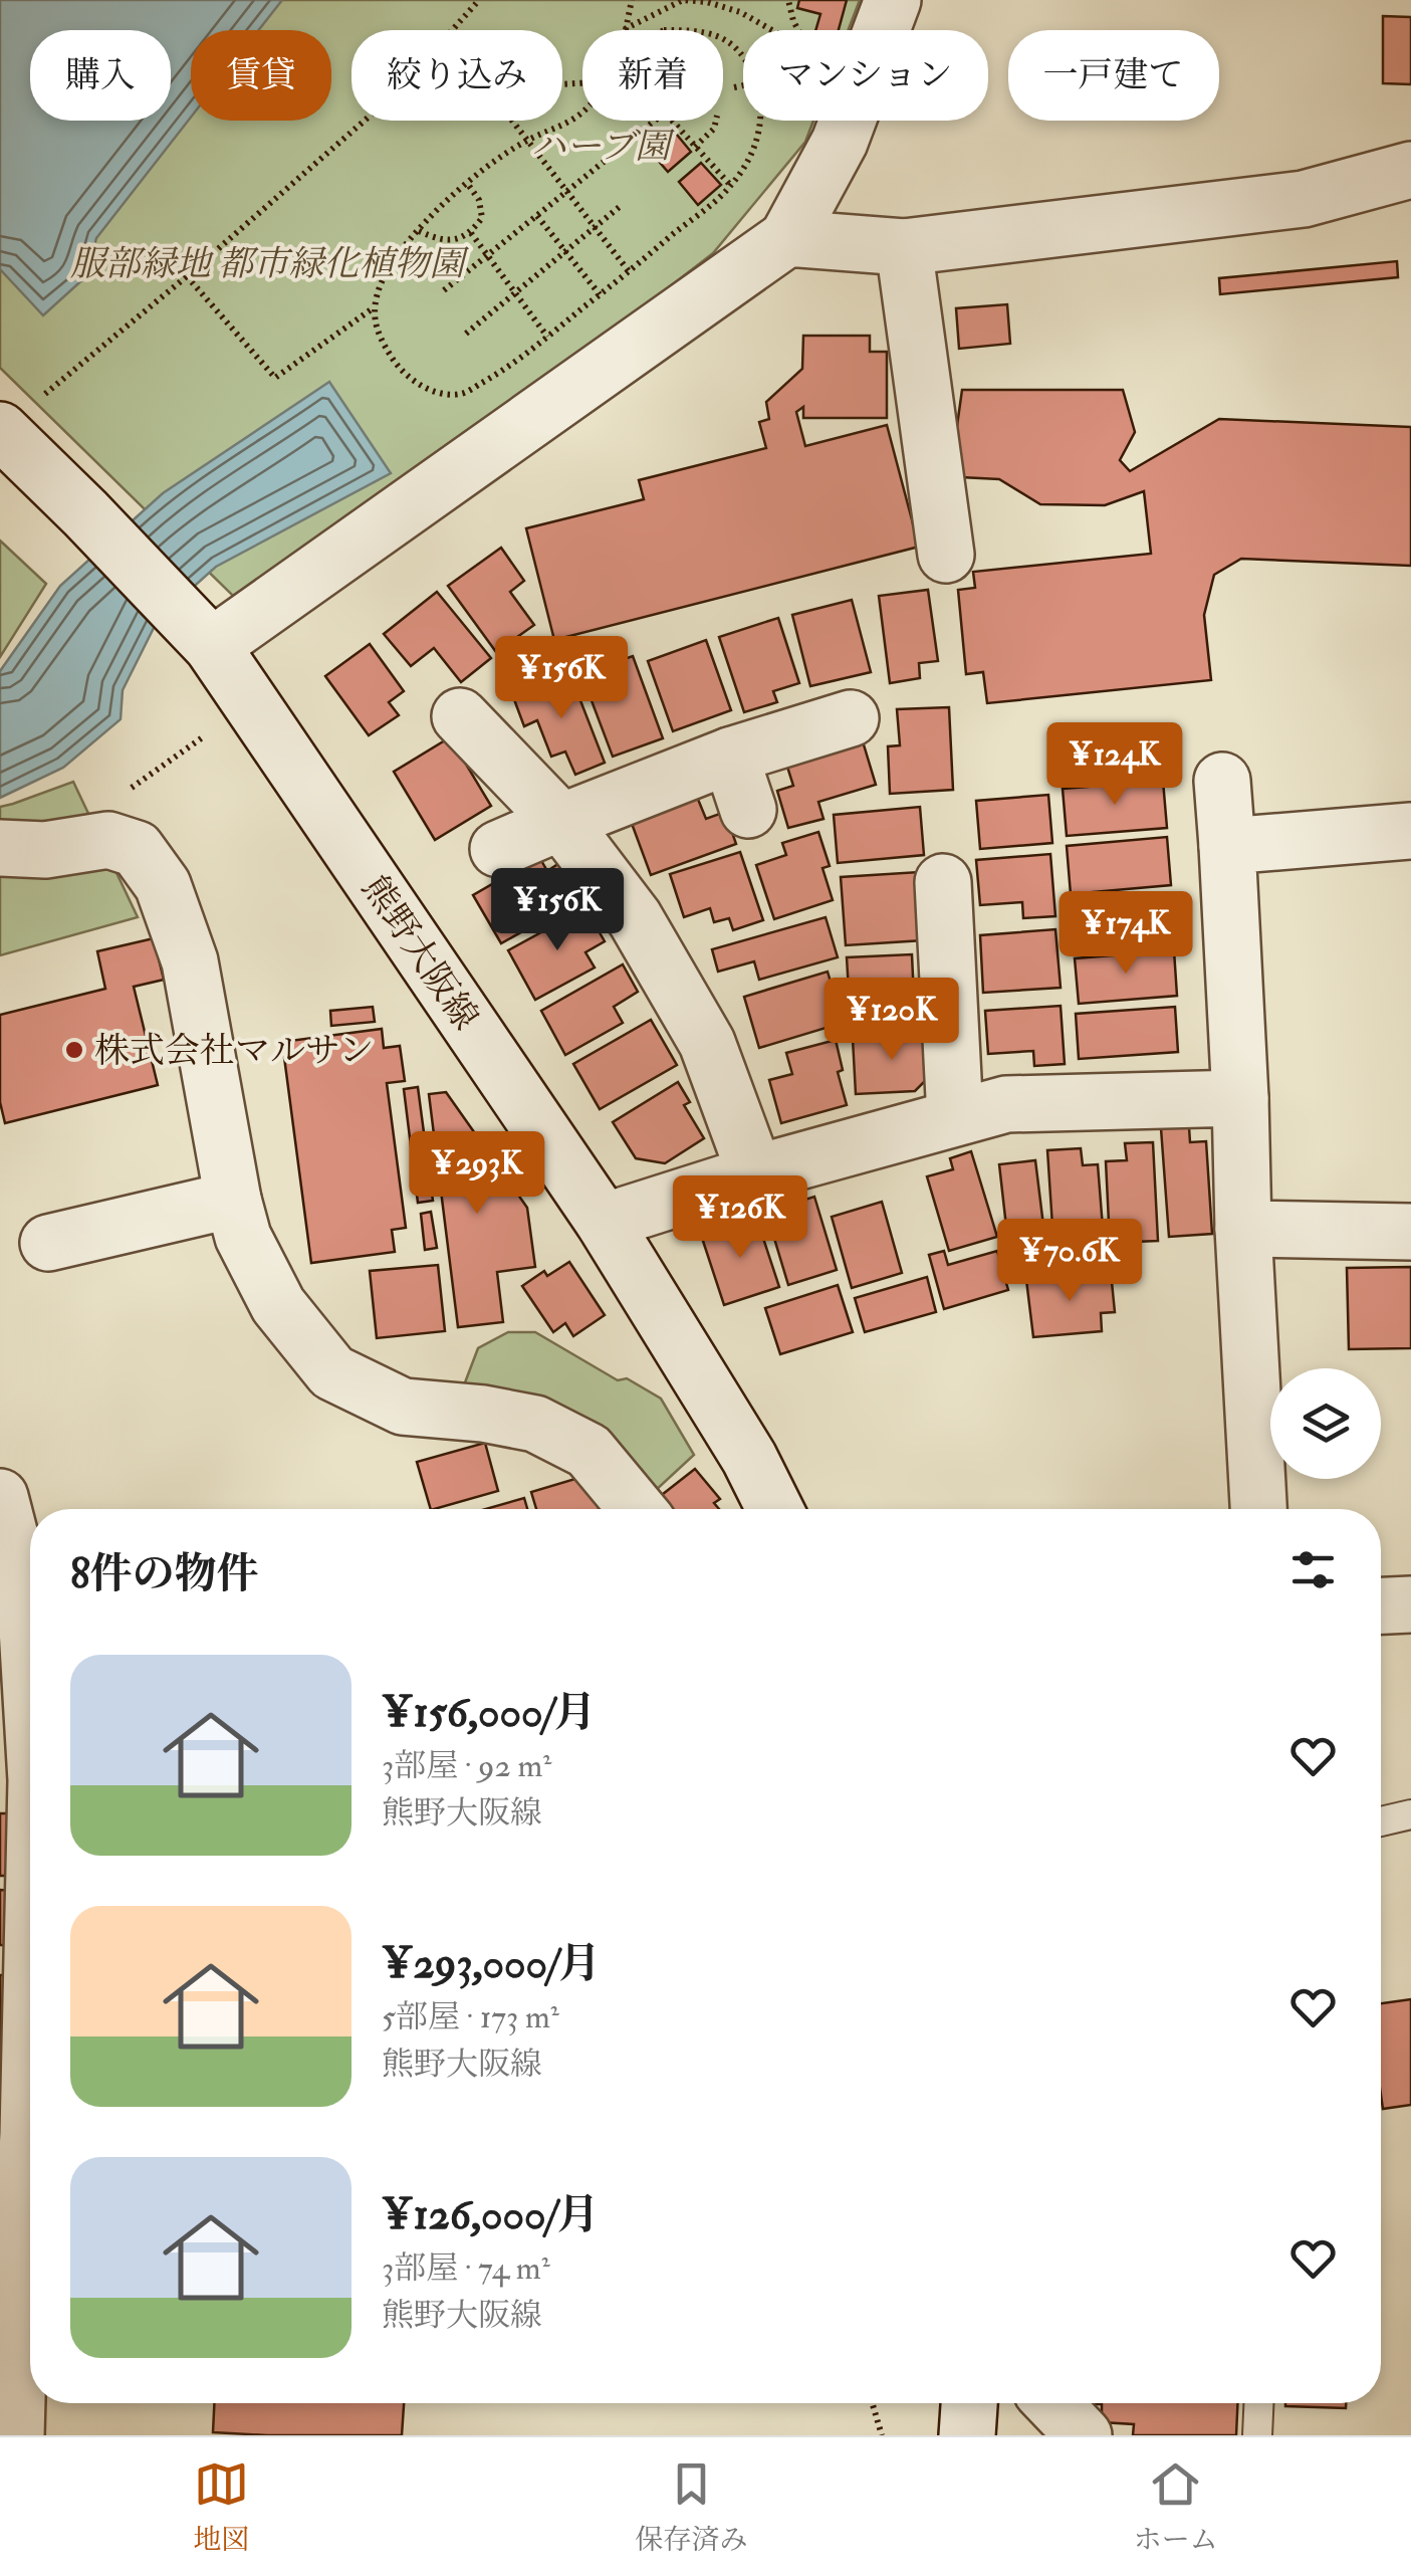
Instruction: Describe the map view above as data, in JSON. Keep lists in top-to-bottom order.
{
  "streets": {
    "street": ["熊野大阪線"]
  },
  "parks": ["ハーブ園", "服部緑地 都市緑化植物園"],
  "places": ["株式会社マルサン"],
  "page": {
    "chip": [
      "購入",
      "賃貸",
      "絞り込み",
      "新着",
      "マンション",
      "一戸建て"
    ],
    "price": [
      "¥156K",
      "¥124K",
      "¥156K",
      "¥174K",
      "¥120K",
      "¥293K",
      "¥126K",
      "¥70.6K"
    ],
    "heading": "8件の物件",
    "list": [
      {
        "name": "¥156,000/月",
        "note": "3部屋 · 92 m² · 熊野大阪線"
      },
      {
        "name": "¥293,000/月",
        "note": "5部屋 · 173 m² · 熊野大阪線"
      },
      {
        "name": "¥126,000/月",
        "note": "3部屋 · 74 m² · 熊野大阪線"
      }
    ],
    "tabs": ["地図", "保存済み", "ホーム"]
  }
}
